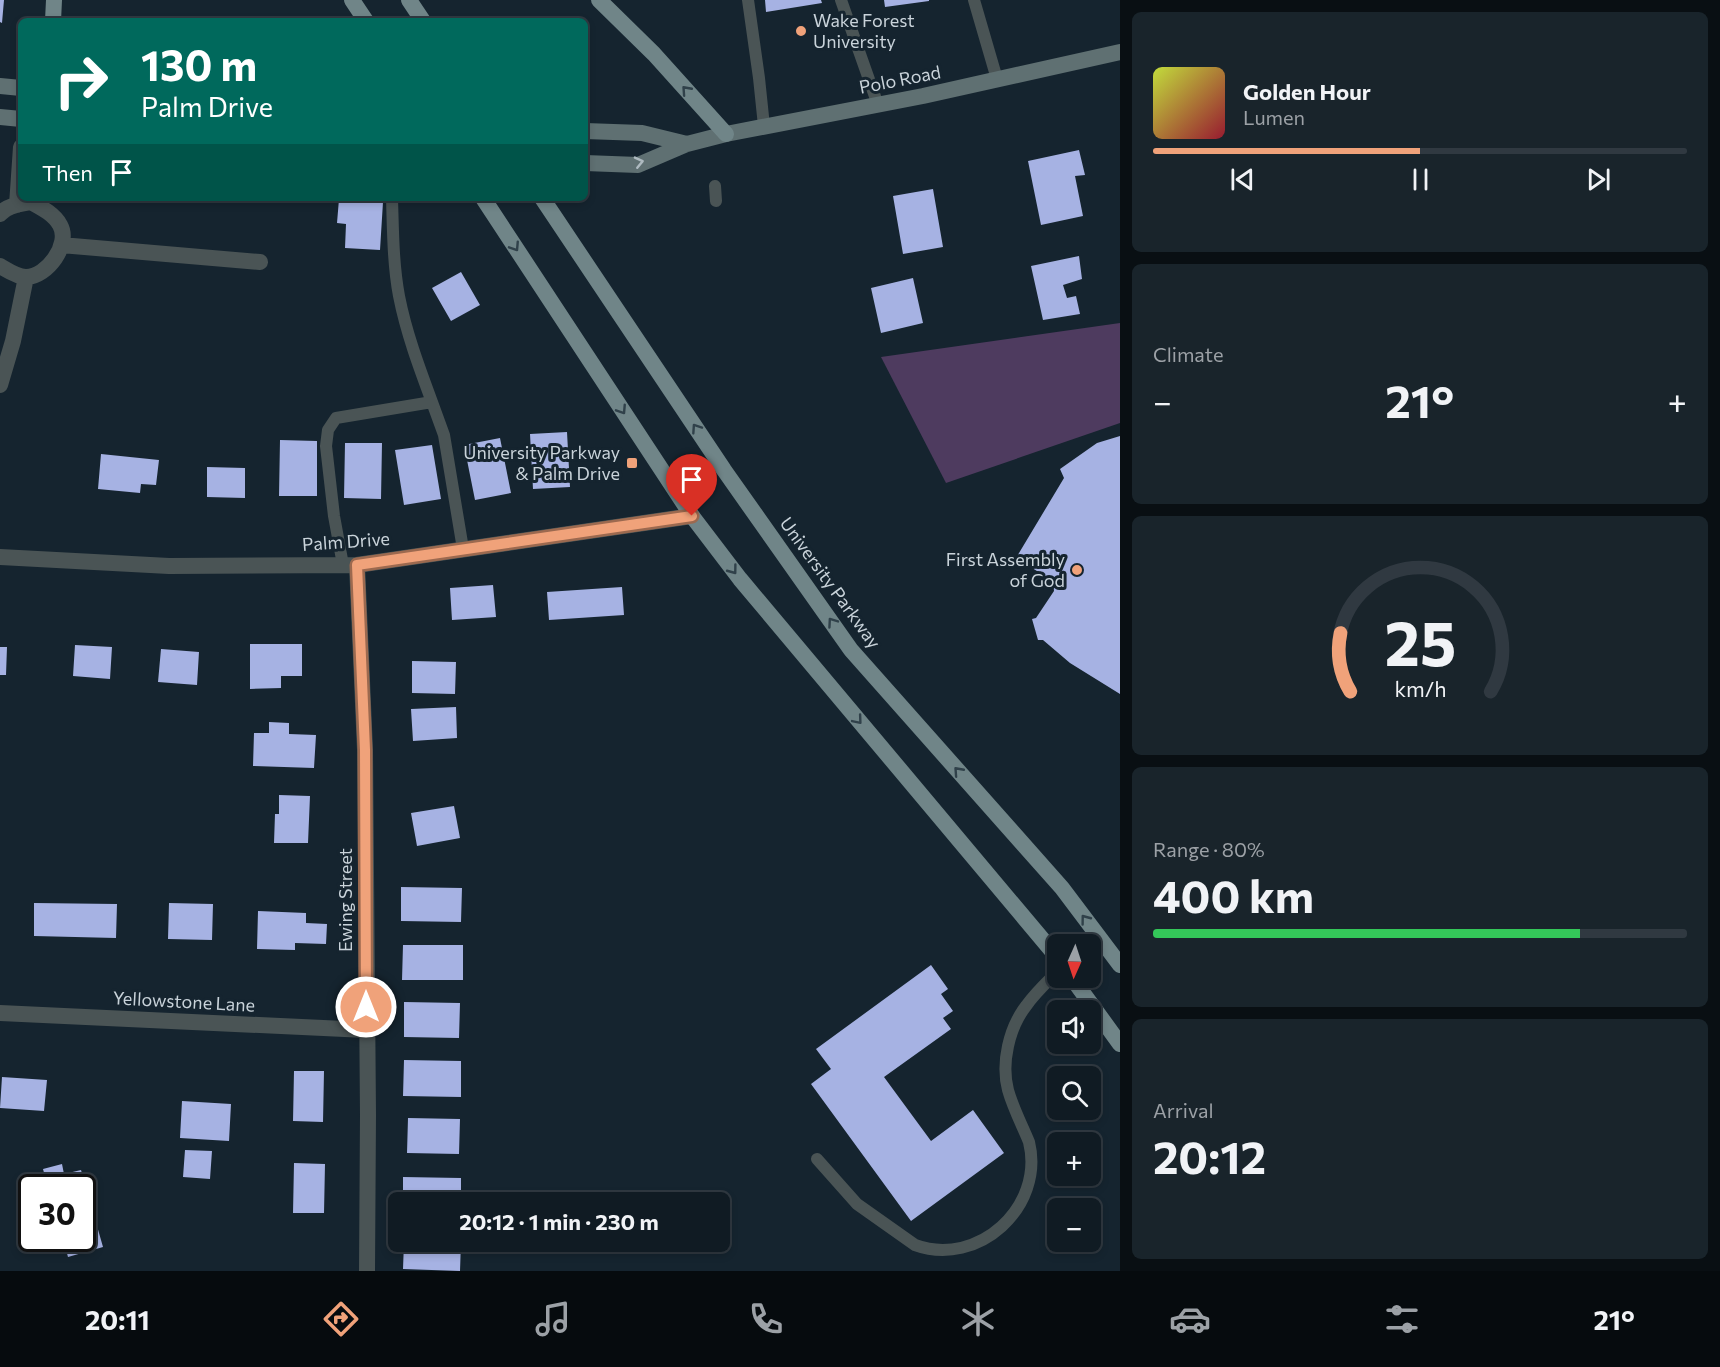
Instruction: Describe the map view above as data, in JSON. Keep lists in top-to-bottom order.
{
  "streets": {
    "main road": ["Polo Road", "University Parkway"],
    "street": ["Palm Drive", "Ewing Street", "Yellowstone Lane"]
  },
  "crossings": [
    ["Palm Drive", "Ewing Street"],
    ["Ewing Street", "Yellowstone Lane"]
  ],
  "places": {
    "other": ["Wake Forest University", "First Assembly of God"],
    "transit": ["University Parkway & Palm Drive"]
  },
  "north": "bottom",
  "page": {
    "turn": ["130 m", "Palm Drive"],
    "song": ["Golden Hour", "Lumen"],
    "then": "Then",
    "tile": [
      "Climate",
      ["Range · 80%", "400 km"],
      ["Arrival", "20:12"]
    ],
    "heat": ["−", "21°", "+"],
    "map_buttons": ["+", "−"],
    "limit": "30",
    "trip": "20:12 · 1 min · 230 m",
    "tabs": ["20:11", "21°"],
    "gauge": ["25", "km/h"]
  }
}
